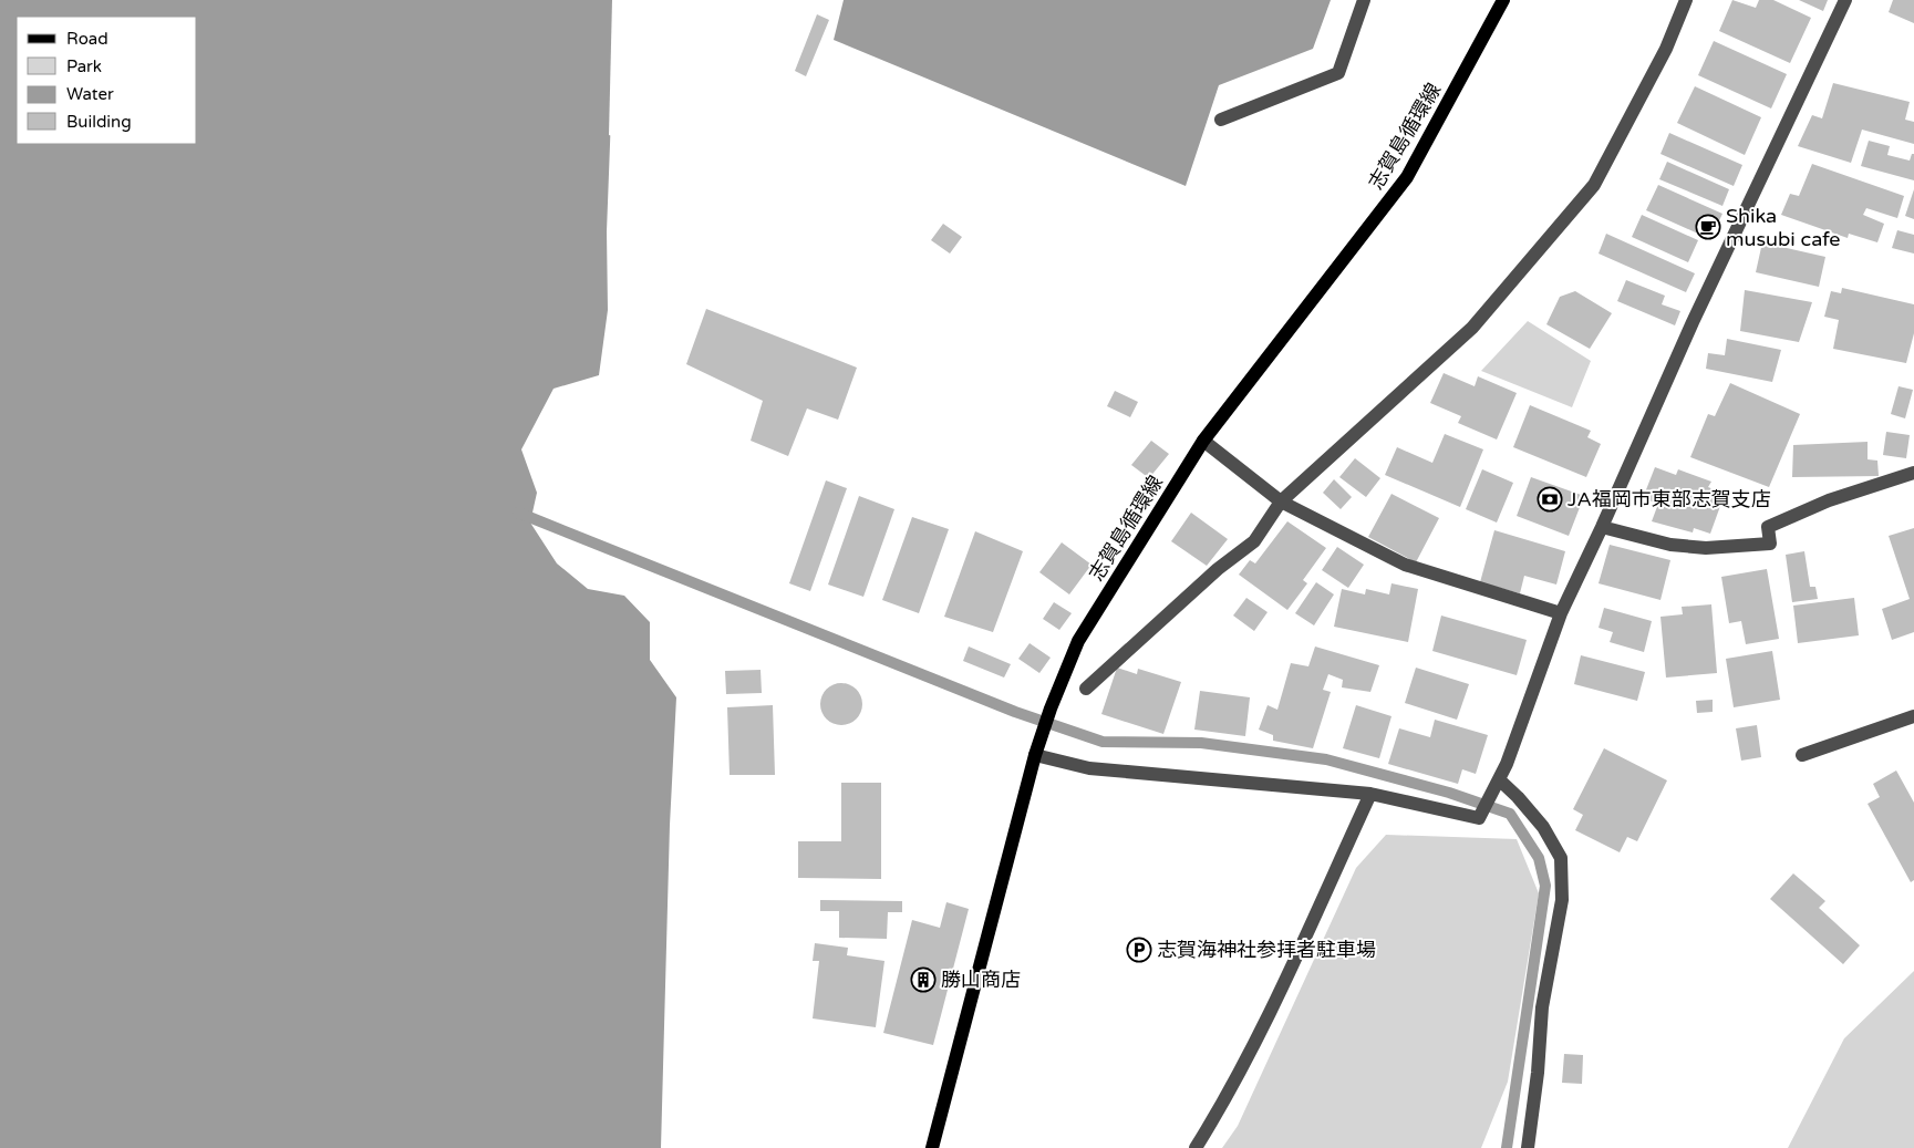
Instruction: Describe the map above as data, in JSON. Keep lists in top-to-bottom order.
{
  "streets": {
    "main road": ["志賀島循環線"]
  },
  "places": {
    "cafe": ["Shika musubi cafe"],
    "bank": ["JA福岡市東部志賀支店"],
    "parking": ["志賀海神社参拝者駐車場"],
    "building": ["勝山商店"]
  },
  "legend": [
    "Road",
    "Park",
    "Water",
    "Building"
  ]
}
